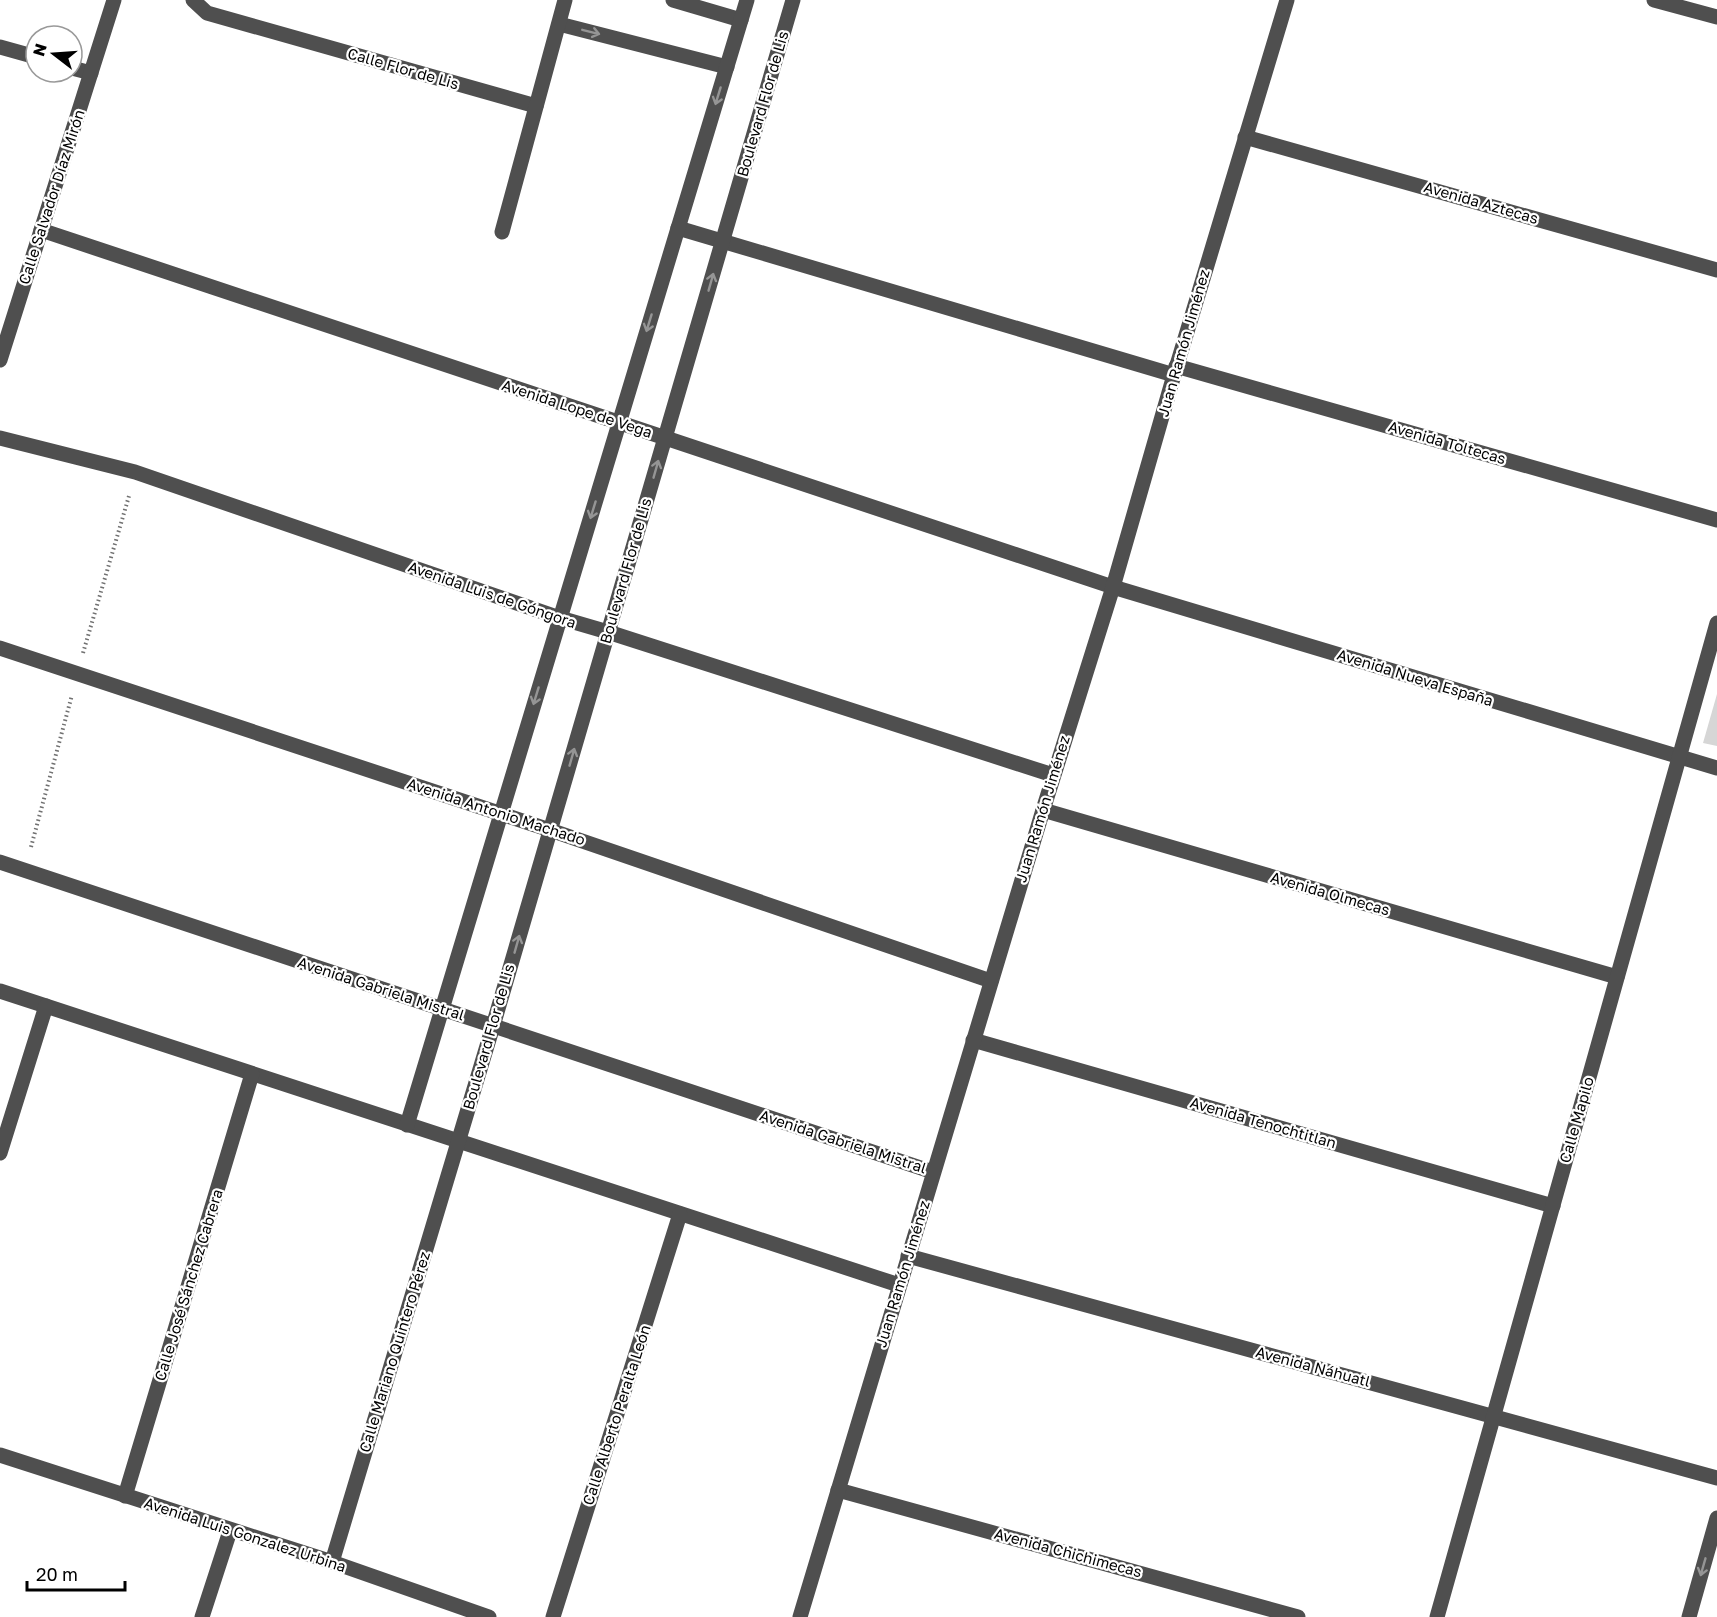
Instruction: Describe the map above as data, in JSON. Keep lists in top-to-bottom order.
{
  "streets": {
    "street": [
      "Calle Flor de Lis",
      "Boulevard Flor de Lis",
      "Calle Salvador Díaz Mirón",
      "Avenida Aztecas",
      "Juan Ramón Jiménez",
      "Avenida Lope de Vega",
      "Avenida Toltecas",
      "Avenida Luis de Góngora",
      "Avenida Nueva España",
      "Avenida Antonio Machado",
      "Avenida Olmecas",
      "Avenida Gabriela Mistral",
      "Calle Mapilo",
      "Avenida Tenochtitlan",
      "Calle José Sánchez Cabrera",
      "Calle Mariano Quintero Pérez",
      "Avenida Náhuatl",
      "Calle Alberto Peralta León",
      "Avenida Luis Gonzalez Urbina",
      "Avenida Chichimecas"
    ]
  },
  "crossings": [
    ["Boulevard Flor de Lis", "Avenida Lope de Vega"],
    ["Boulevard Flor de Lis", "Avenida Toltecas"],
    ["Boulevard Flor de Lis", "Avenida Luis de Góngora"],
    ["Boulevard Flor de Lis", "Avenida Antonio Machado"],
    ["Boulevard Flor de Lis", "Avenida Gabriela Mistral"],
    ["Boulevard Flor de Lis", "Calle Mariano Quintero Pérez"],
    ["Calle Salvador Díaz Mirón", "Avenida Lope de Vega"],
    ["Avenida Aztecas", "Juan Ramón Jiménez"],
    ["Juan Ramón Jiménez", "Avenida Lope de Vega"],
    ["Juan Ramón Jiménez", "Avenida Toltecas"],
    ["Juan Ramón Jiménez", "Avenida Luis de Góngora"],
    ["Juan Ramón Jiménez", "Avenida Nueva España"],
    ["Juan Ramón Jiménez", "Avenida Antonio Machado"],
    ["Juan Ramón Jiménez", "Avenida Olmecas"],
    ["Juan Ramón Jiménez", "Avenida Gabriela Mistral"],
    ["Juan Ramón Jiménez", "Avenida Tenochtitlan"],
    ["Juan Ramón Jiménez", "Avenida Náhuatl"],
    ["Juan Ramón Jiménez", "Avenida Chichimecas"],
    ["Avenida Lope de Vega", "Avenida Nueva España"],
    ["Avenida Nueva España", "Calle Mapilo"],
    ["Avenida Olmecas", "Calle Mapilo"],
    ["Calle Mapilo", "Avenida Tenochtitlan"],
    ["Calle Mapilo", "Avenida Náhuatl"],
    ["Calle José Sánchez Cabrera", "Avenida Luis Gonzalez Urbina"],
    ["Calle Mariano Quintero Pérez", "Avenida Luis Gonzalez Urbina"]
  ],
  "scale_bar": "20 m",
  "north": "left"
}
